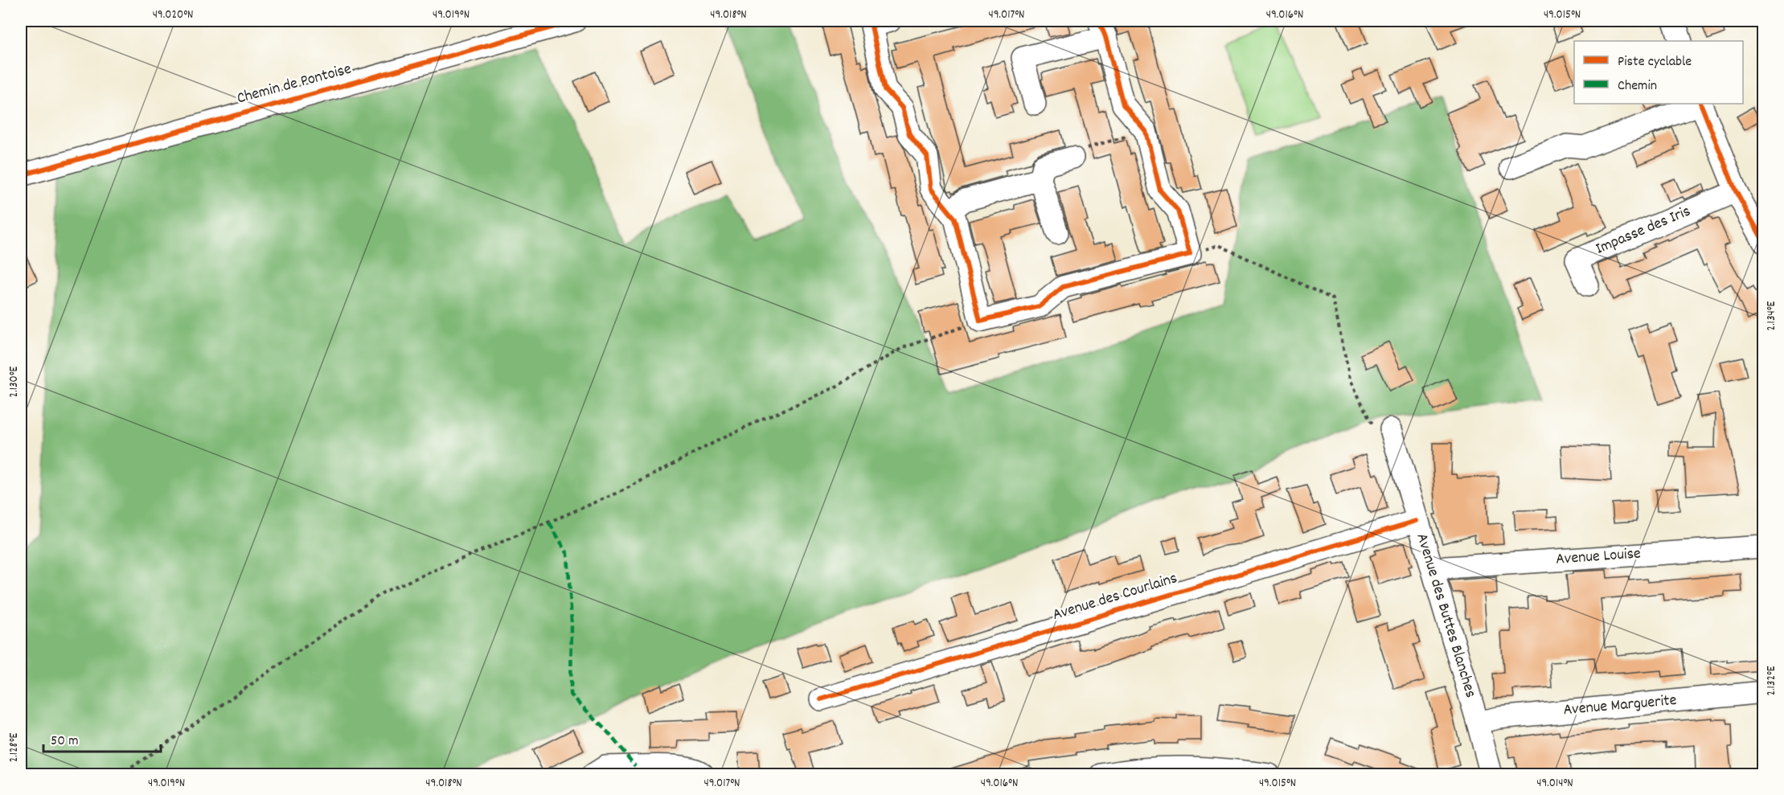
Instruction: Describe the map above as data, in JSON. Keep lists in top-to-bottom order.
{
  "streets": {
    "street": [
      "Chemin de Pontoise",
      "Impasse des Iris",
      "Avenue Louise",
      "Avenue des Courlains",
      "Avenue des Buttes Blanches",
      "Avenue Marguerite"
    ]
  },
  "crossings": [
    ["Avenue Louise", "Avenue des Buttes Blanches"],
    ["Avenue des Courlains", "Avenue des Buttes Blanches"],
    ["Avenue des Buttes Blanches", "Avenue Marguerite"]
  ],
  "legend": ["Piste cyclable", "Chemin"],
  "scale_bar": "50 m",
  "coordinates": [
    "49.020°N",
    "49.019°N",
    "49.018°N",
    "49.017°N",
    "49.016°N",
    "49.015°N",
    "2.134°E",
    "2.130°E",
    "2.132°E",
    "2.128°E",
    "49.014°N"
  ]
}
